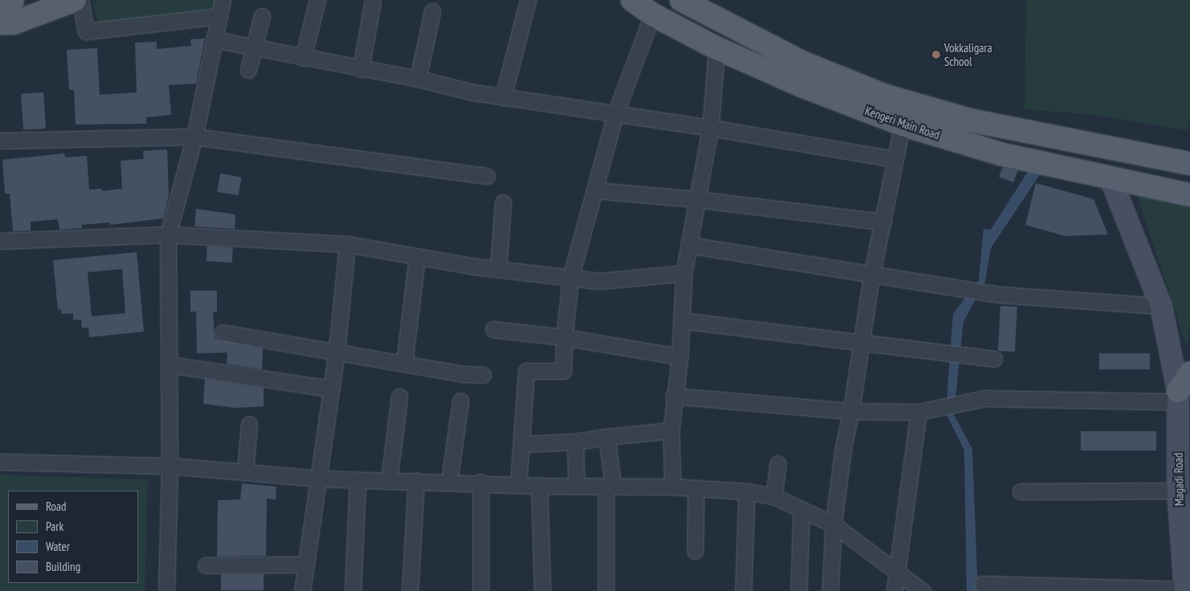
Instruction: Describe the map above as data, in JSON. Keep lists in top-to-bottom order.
{
  "streets": {
    "main road": ["Kengeri Main Road"],
    "street": ["Magadi Road"]
  },
  "crossings": [
    ["Kengeri Main Road", "Magadi Road"]
  ],
  "places": ["Vokkaligara School"],
  "legend": [
    "Road",
    "Park",
    "Water",
    "Building"
  ]
}
